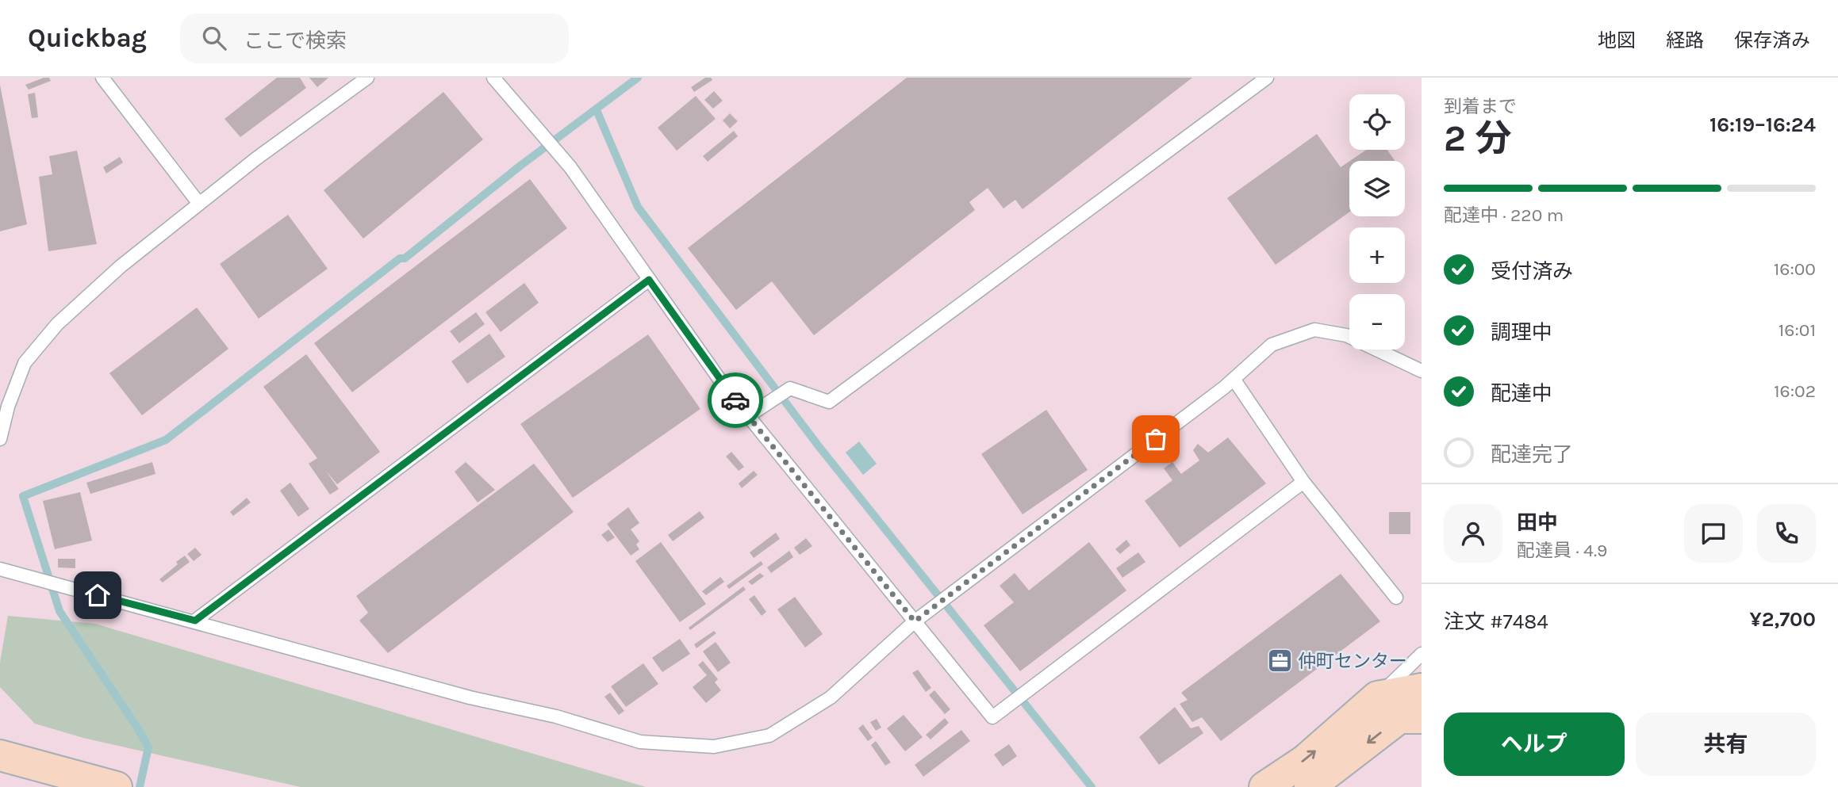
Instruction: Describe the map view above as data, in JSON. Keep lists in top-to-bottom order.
{
  "places": {
    "office": ["仲町センター"]
  },
  "page": {
    "header": "Quickbag",
    "search": "ここで検索",
    "nav": ["地図", "経路", "保存済み"],
    "heading": ["2 分", "到着まで", "16:19–16:24"],
    "panel": [
      "田中",
      "配達員 · 4.9",
      "注文 #7484",
      "¥2,700"
    ],
    "map_buttons": ["+", "−"],
    "bar": "配達中 · 220 m",
    "list": [
      ["受付済み", "16:00"],
      ["調理中", "16:01"],
      ["配達中", "16:02"],
      "配達完了"
    ],
    "buttons": ["ヘルプ", "共有"]
  }
}
